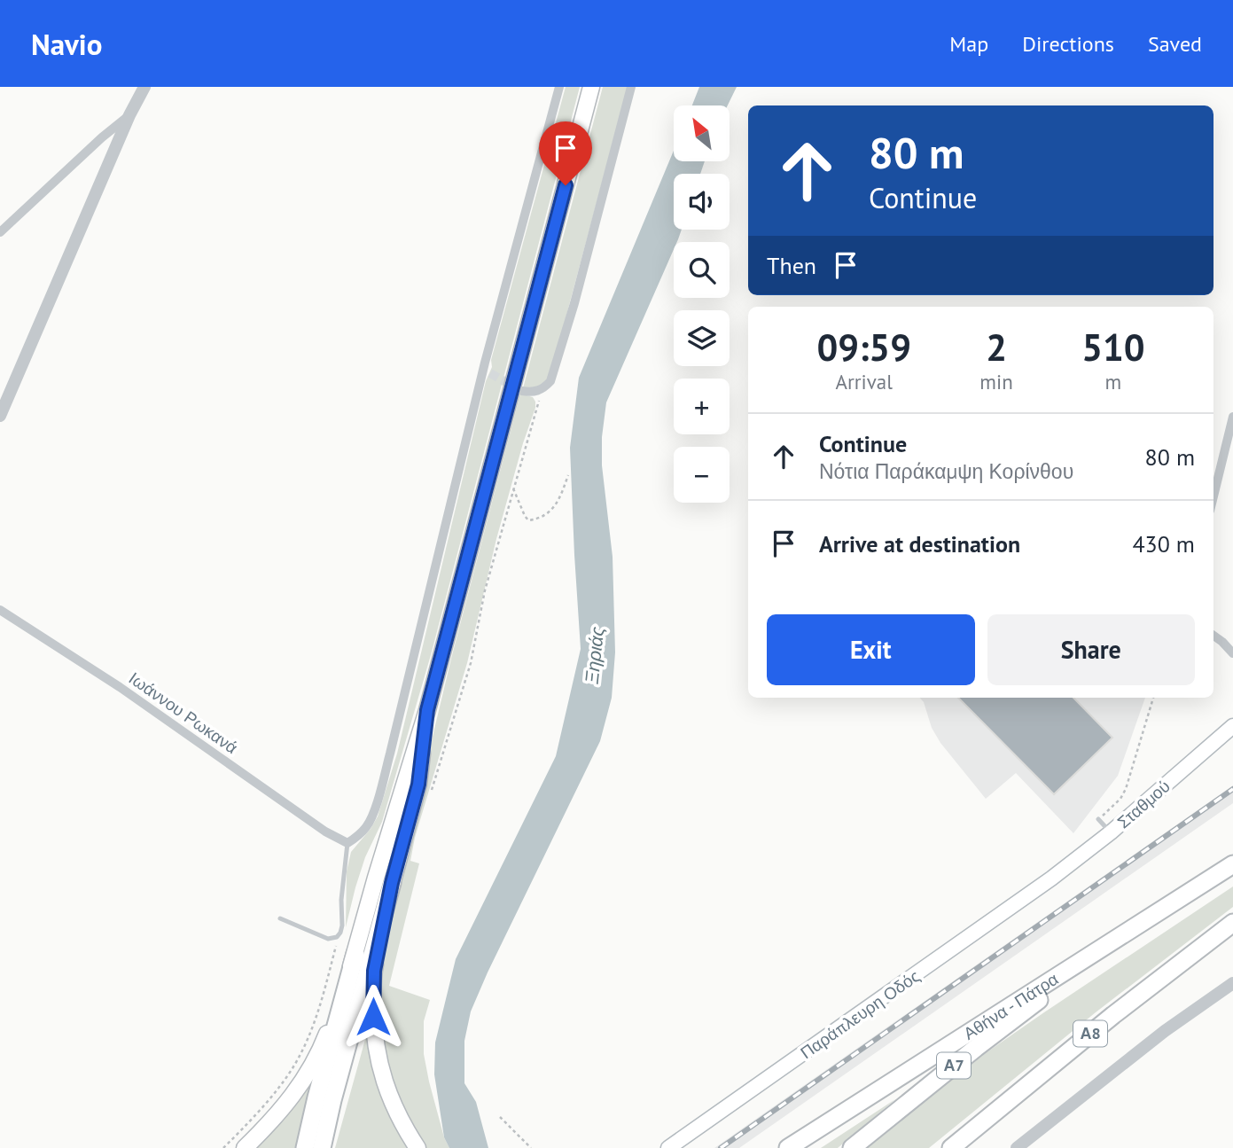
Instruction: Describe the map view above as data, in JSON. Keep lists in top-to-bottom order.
{
  "streets": {
    "highway": ["Αθήνα - Πάτρα", "Α8", "Α7"],
    "main road": ["Σταθμού", "Παράπλευρη Οδός"],
    "street": ["Ιωάννου Ρωκανά"]
  },
  "crossings": [
    ["Σταθμού", "Παράπλευρη Οδός"],
    ["Αθήνα - Πάτρα", "Α7"]
  ],
  "water": ["Ξηριάς"],
  "north": "top left",
  "page": {
    "header": "Navio",
    "nav": ["Map", "Directions", "Saved"],
    "map_buttons": ["+", "−"],
    "turn": ["80 m", "Continue"],
    "then": "Then",
    "eta": [
      "09:59",
      "Arrival",
      "2",
      "min",
      "510",
      "m"
    ],
    "list": [
      {
        "name": "Continue",
        "note": "Νότια Παράκαμψη Κορίνθου",
        "value": "80 m"
      },
      {
        "name": "Arrive at destination",
        "value": "430 m"
      }
    ],
    "buttons": ["Exit", "Share"]
  }
}
